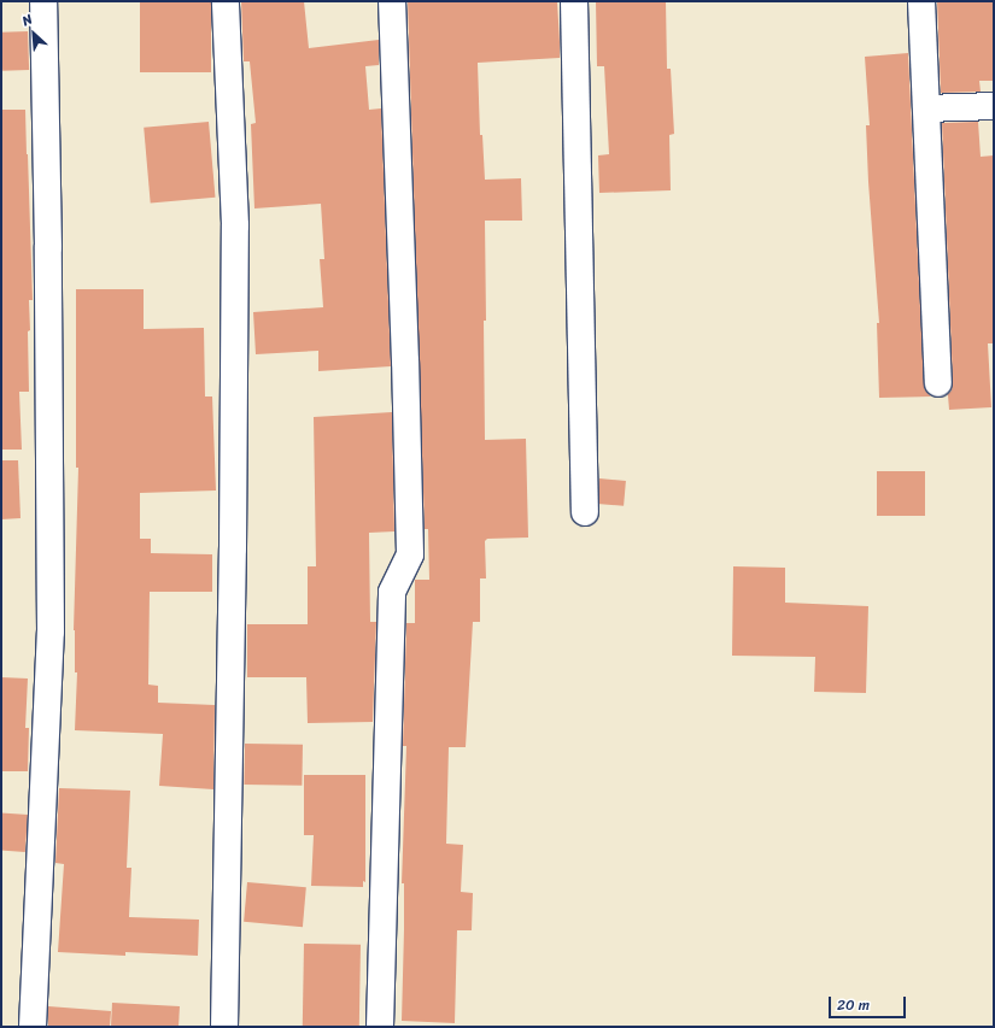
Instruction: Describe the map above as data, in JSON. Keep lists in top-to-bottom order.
{
  "scale_bar": "20 m",
  "north": "top left"
}
